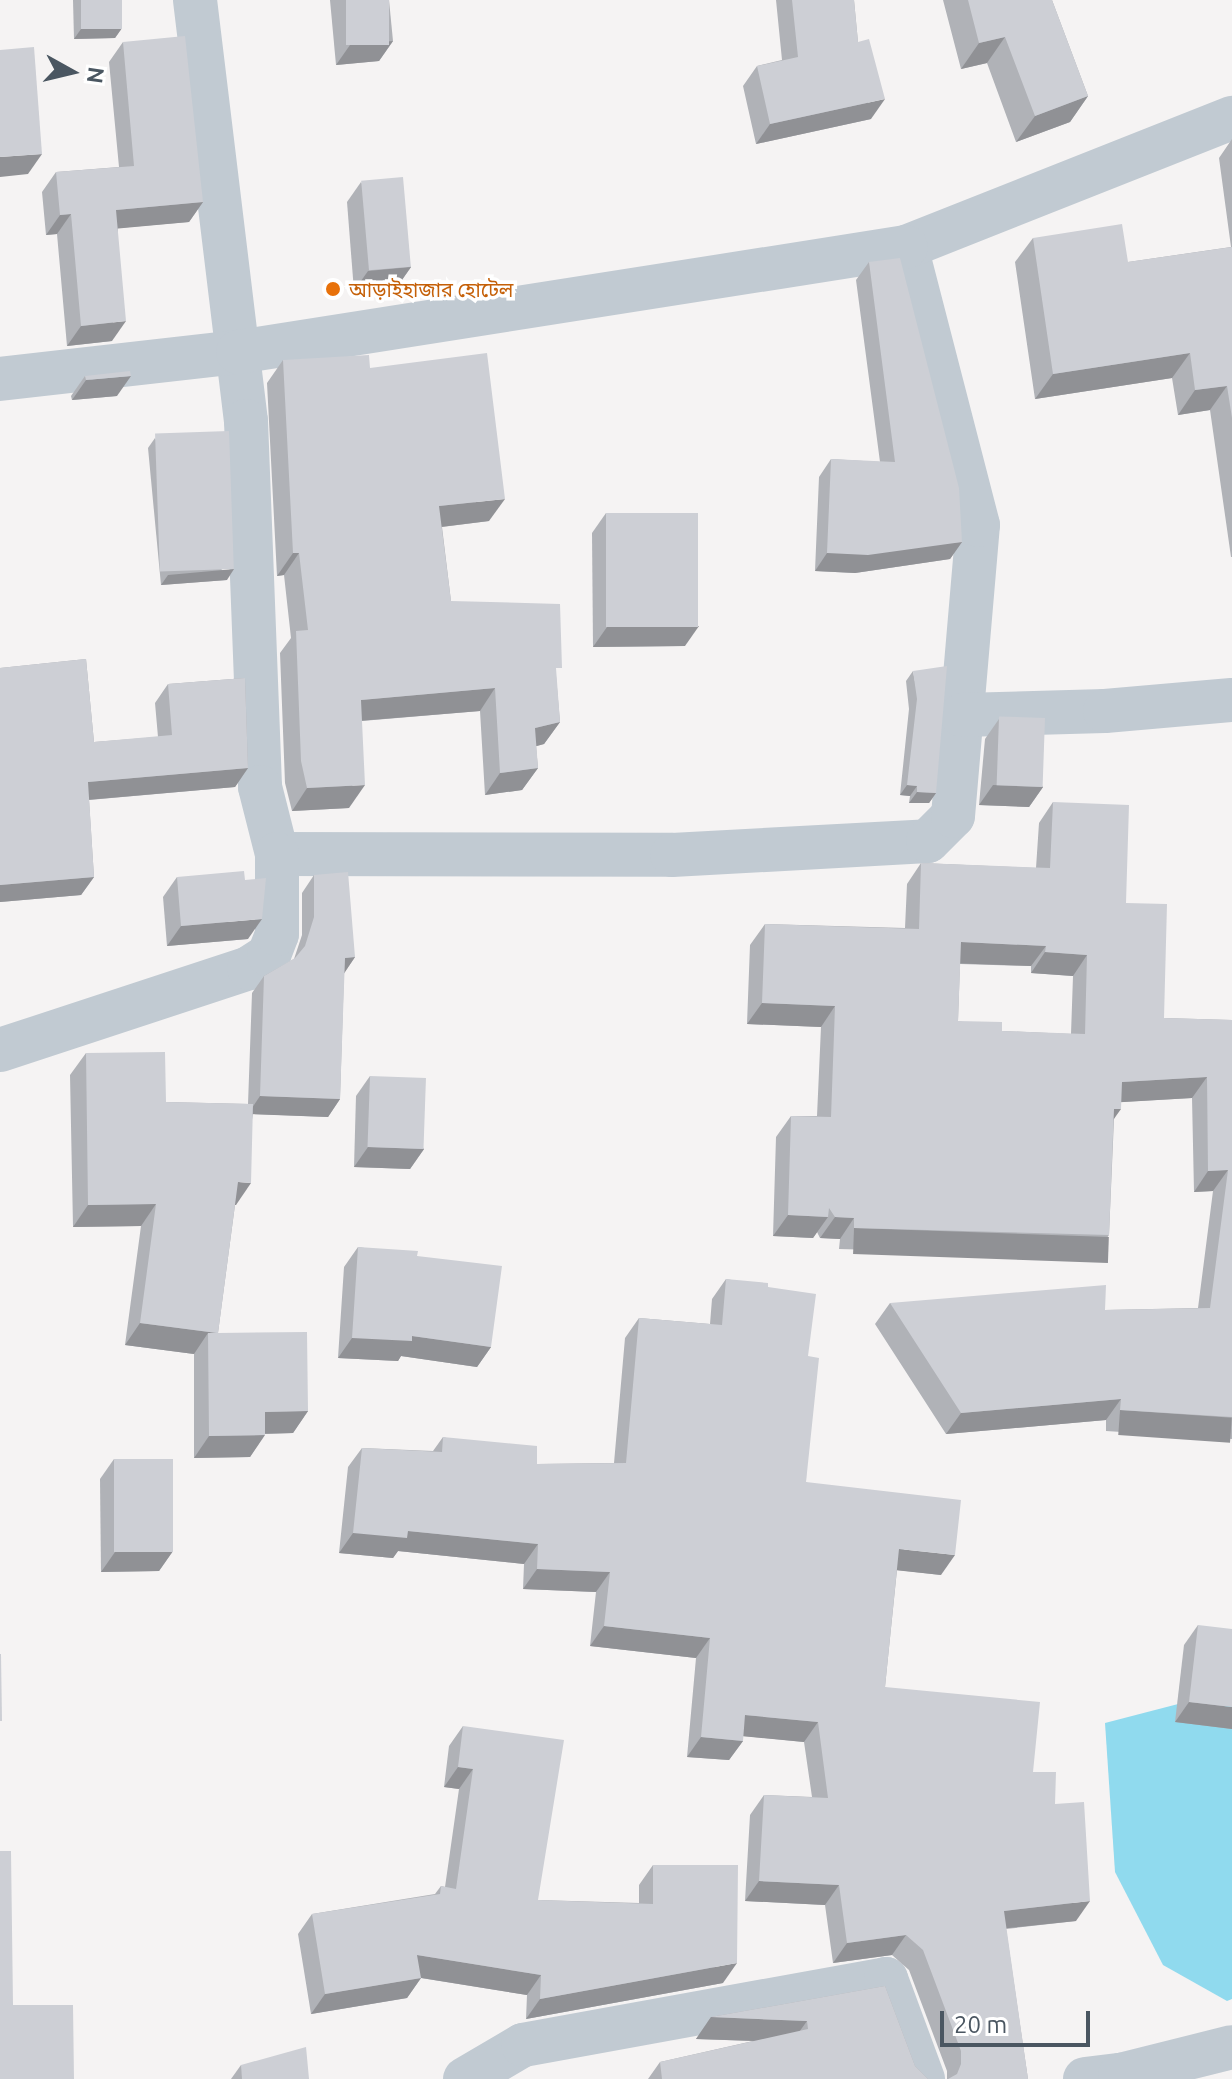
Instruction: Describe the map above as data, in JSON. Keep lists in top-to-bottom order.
{
  "places": ["আড়াইহাজার হোটেল"],
  "scale_bar": "20 m",
  "north": "right"
}
